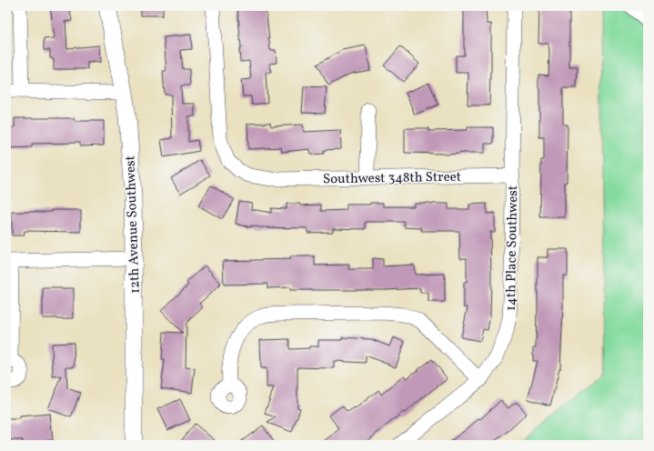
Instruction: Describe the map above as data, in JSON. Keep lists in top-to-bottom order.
{
  "streets": {
    "street": ["Southwest 348th Street", "12th Avenue Southwest", "14th Place Southwest"]
  },
  "crossings": [
    ["Southwest 348th Street", "14th Place Southwest"]
  ]
}
